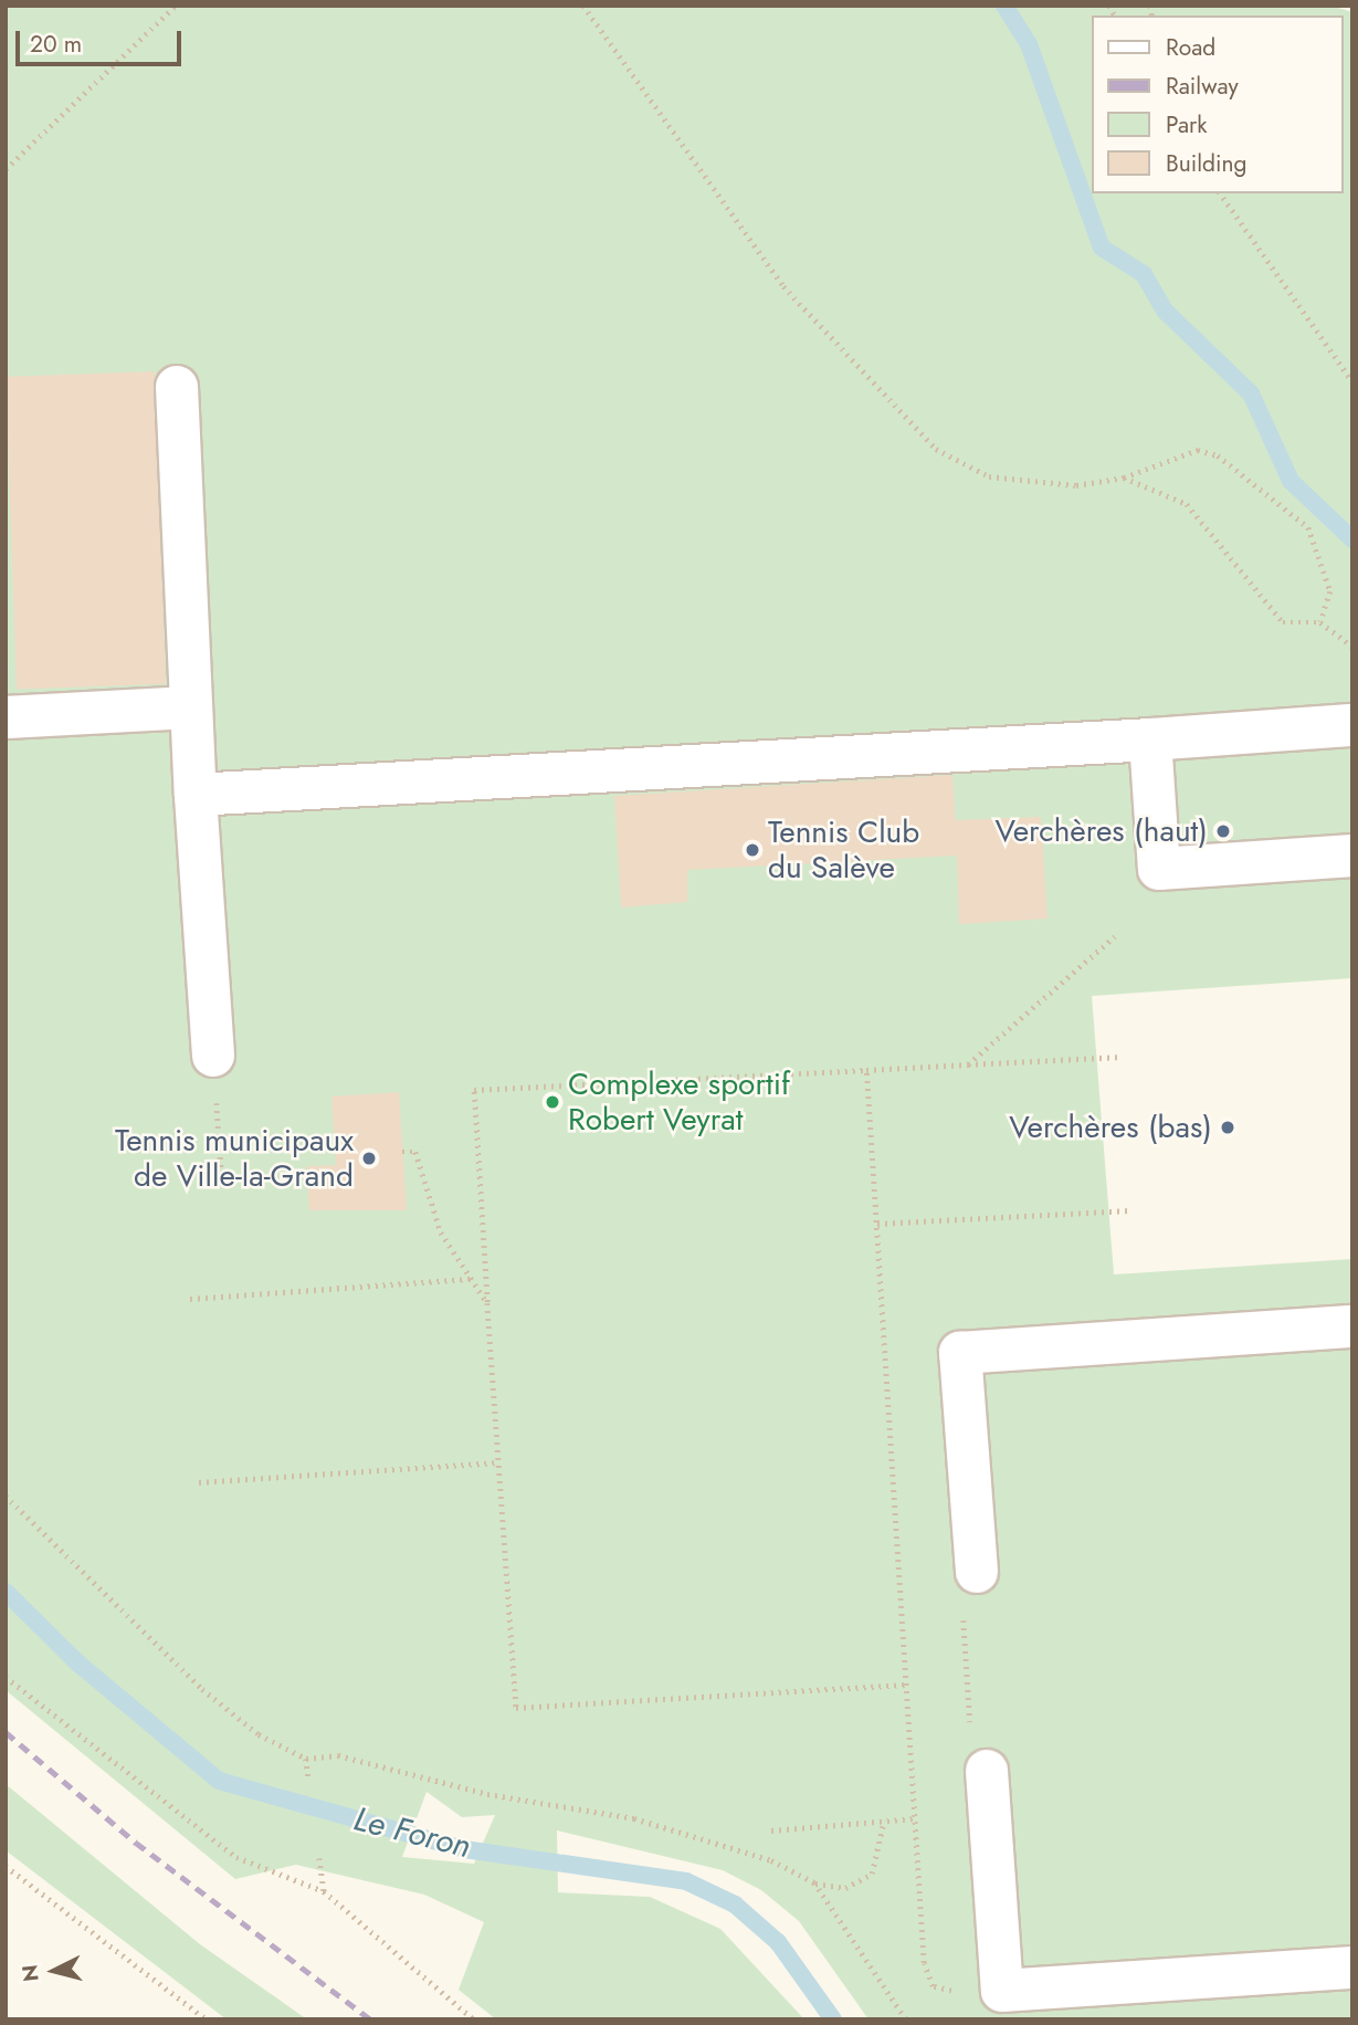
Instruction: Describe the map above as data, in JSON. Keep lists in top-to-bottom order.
{
  "water": ["Le Foron"],
  "places": [
    "Verchères (haut)",
    "Tennis Club du Salève",
    "Complexe sportif Robert Veyrat",
    "Verchères (bas)",
    "Tennis municipaux de Ville-la-Grand"
  ],
  "legend": [
    "Road",
    "Railway",
    "Park",
    "Building"
  ],
  "scale_bar": "20 m",
  "north": "left"
}
